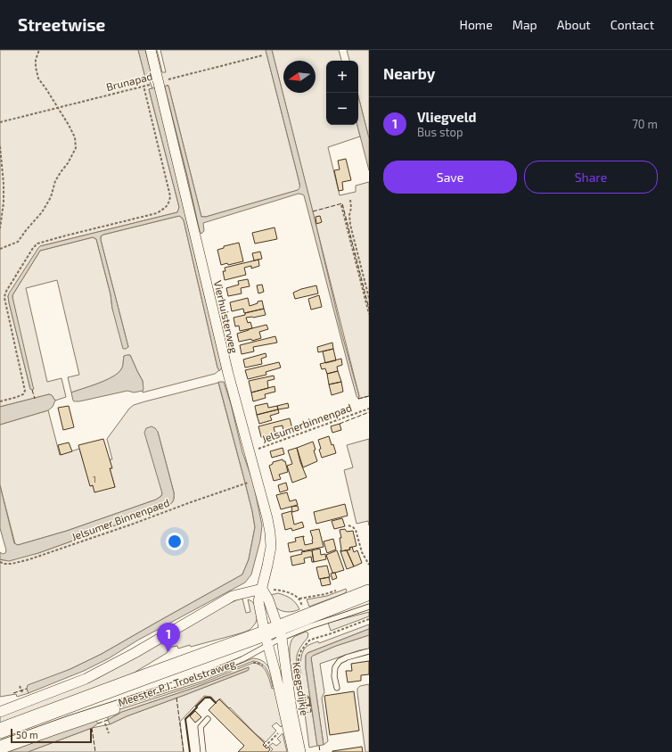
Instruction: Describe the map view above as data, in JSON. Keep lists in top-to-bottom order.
{
  "streets": {
    "main road": ["Meester P.J. Troelstraweg"],
    "street": ["Vierhuisterweg", "Keegsdijkje"],
    "path": ["Brunapad", "Jelsumerbinnenpad", "Jelsumer Binnenpaed"]
  },
  "crossings": [
    ["Brunapad", "Vierhuisterweg"],
    ["Vierhuisterweg", "Jelsumerbinnenpad"],
    ["Vierhuisterweg", "Meester P.J. Troelstraweg"],
    ["Vierhuisterweg", "Keegsdijkje"],
    ["Meester P.J. Troelstraweg", "Keegsdijkje"]
  ],
  "house_numbers": ["1"],
  "scale_bar": "50 m",
  "north": "left",
  "page": {
    "header": "Streetwise",
    "nav": [
      "Home",
      "Map",
      "About",
      "Contact"
    ],
    "heading": "Nearby",
    "map_buttons": ["+", "−"],
    "list": [
      {
        "mark": "1",
        "name": "Vliegveld",
        "note": "Bus stop",
        "value": "70 m"
      }
    ],
    "buttons": ["Save", "Share"],
    "pins": "1",
    "scale": "50 m"
  }
}
